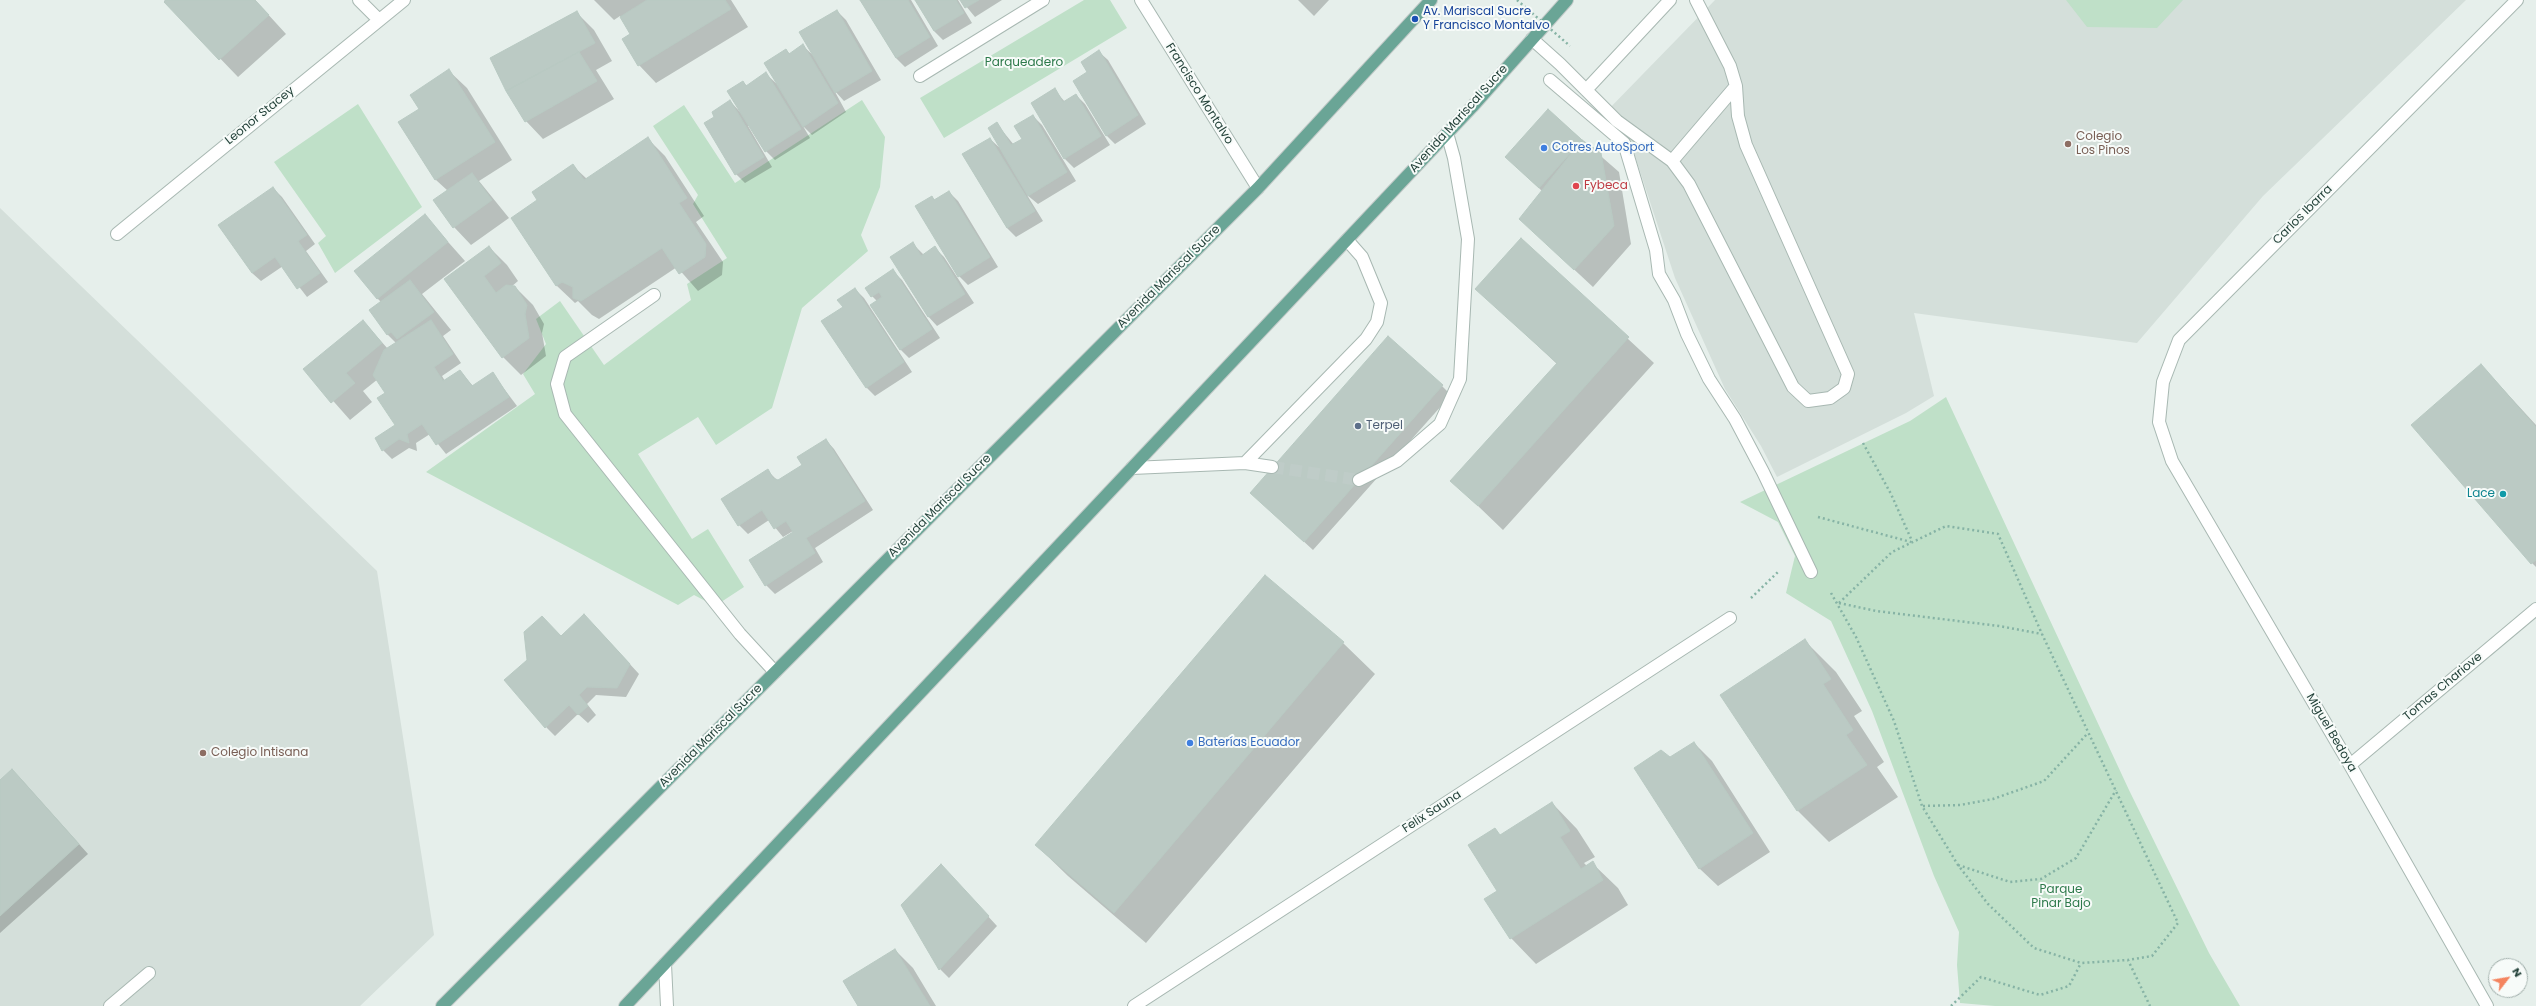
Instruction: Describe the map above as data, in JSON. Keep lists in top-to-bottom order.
{
  "streets": {
    "main road": ["Avenida Mariscal Sucre"],
    "street": [
      "Francisco Montalvo",
      "Leonor Stacey",
      "Carlos Ibarra",
      "Tomas Chariove",
      "Miguel Bedoya",
      "Felix Sauna"
    ]
  },
  "crossings": [
    ["Francisco Montalvo", "Avenida Mariscal Sucre"],
    ["Carlos Ibarra", "Miguel Bedoya"],
    ["Tomas Chariove", "Miguel Bedoya"]
  ],
  "parks": ["Parqueadero", "Parque Pinar Bajo"],
  "places": [
    "Av. Mariscal Sucre Y Francisco Montalvo",
    "Colegio Los Pinos",
    "Cotres AutoSport",
    "Fybeca",
    "Terpel",
    "Lace",
    "Baterías Ecuador",
    "Colegio Intisana"
  ],
  "north": "top right"
}
